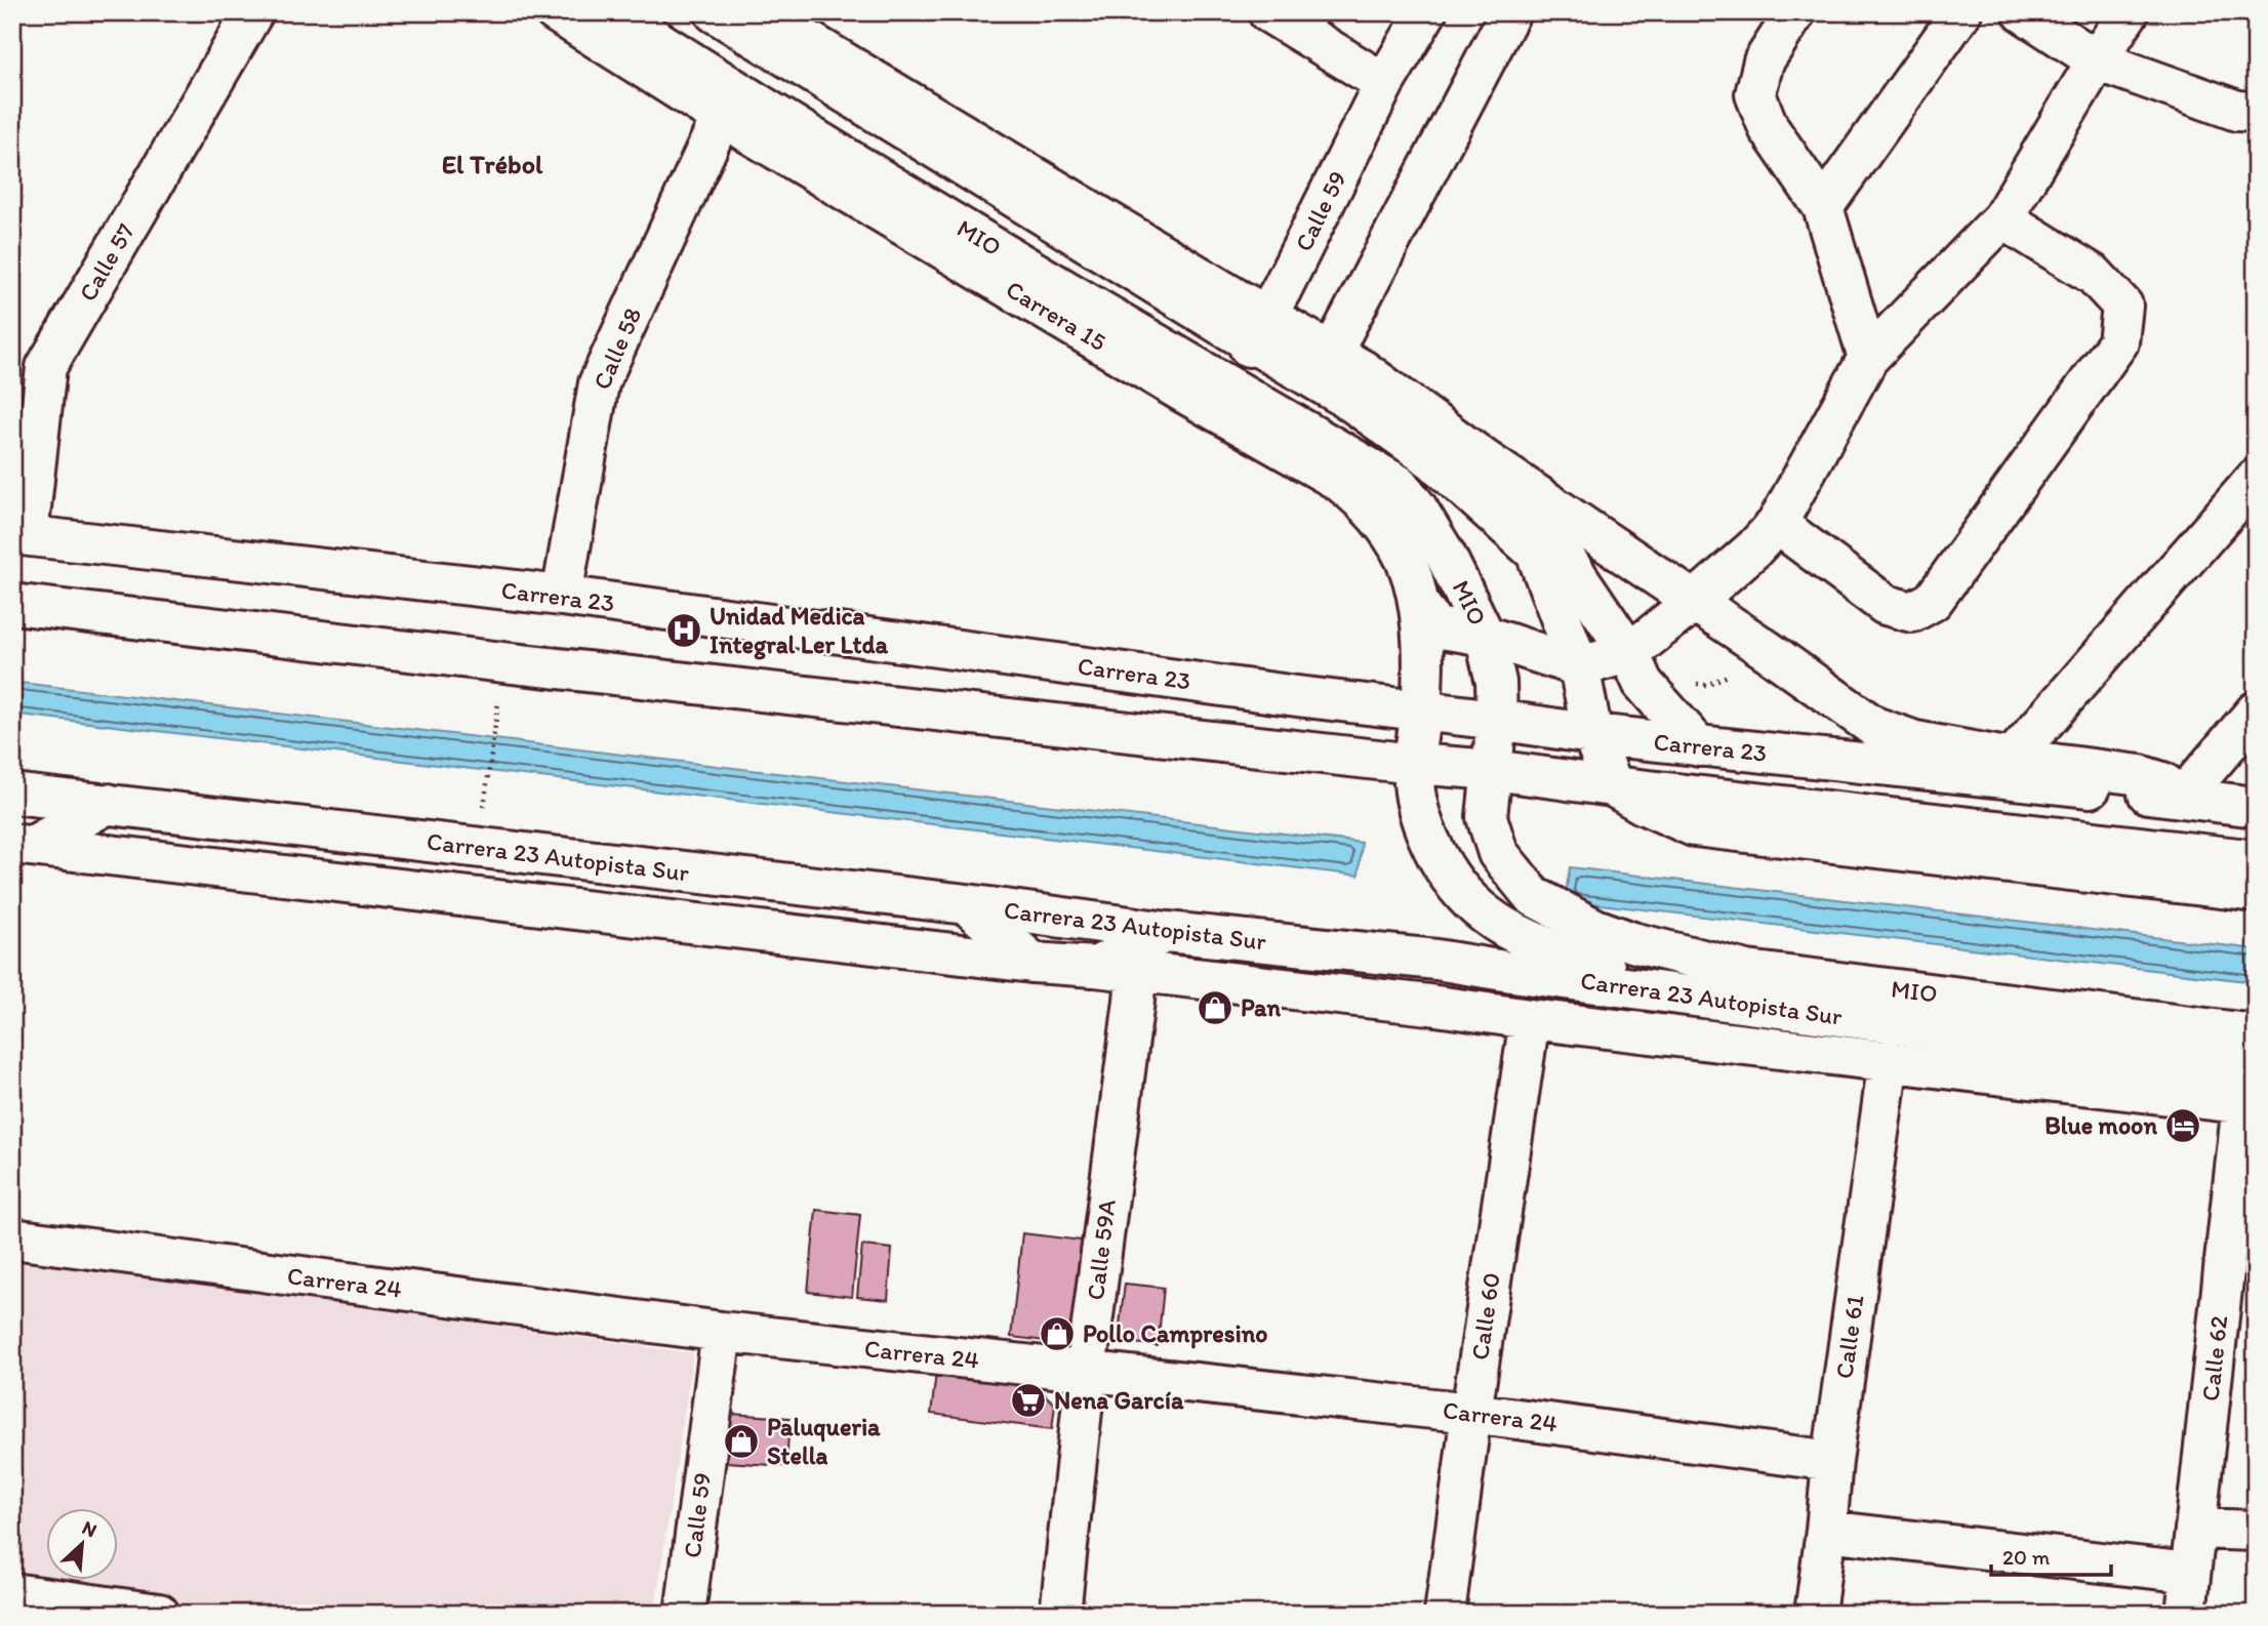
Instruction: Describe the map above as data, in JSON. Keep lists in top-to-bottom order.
{
  "streets": {
    "street": [
      "Calle 59",
      "MIO",
      "Calle 57",
      "Carrera 15",
      "Calle 58",
      "Carrera 23",
      "Carrera 23 Autopista Sur",
      "Calle 59A",
      "Carrera 24",
      "Calle 60",
      "Calle 61",
      "Calle 62"
    ]
  },
  "crossings": [
    ["Calle 59", "MIO"],
    ["Calle 59", "Carrera 15"],
    ["Calle 59", "Carrera 24"],
    ["MIO", "Carrera 15"],
    ["MIO", "Carrera 23"],
    ["Calle 57", "Carrera 23"],
    ["Carrera 15", "Calle 58"],
    ["Carrera 15", "Carrera 23"],
    ["Carrera 15", "Carrera 23 Autopista Sur"],
    ["Calle 58", "Carrera 23"],
    ["Carrera 23 Autopista Sur", "Calle 62"],
    ["Calle 59A", "Carrera 24"],
    ["Carrera 24", "Calle 60"],
    ["Carrera 24", "Calle 61"]
  ],
  "districts": ["El Trébol"],
  "places": {
    "hospital": ["Unidad Medica Integral Ler Ltda"],
    "shop": ["Pan", "Pollo Campresino", "Paluqueria Stella"],
    "hotel": ["Blue moon"],
    "supermarket": ["Nena García"]
  },
  "scale_bar": "20 m",
  "north": "top right"
}
